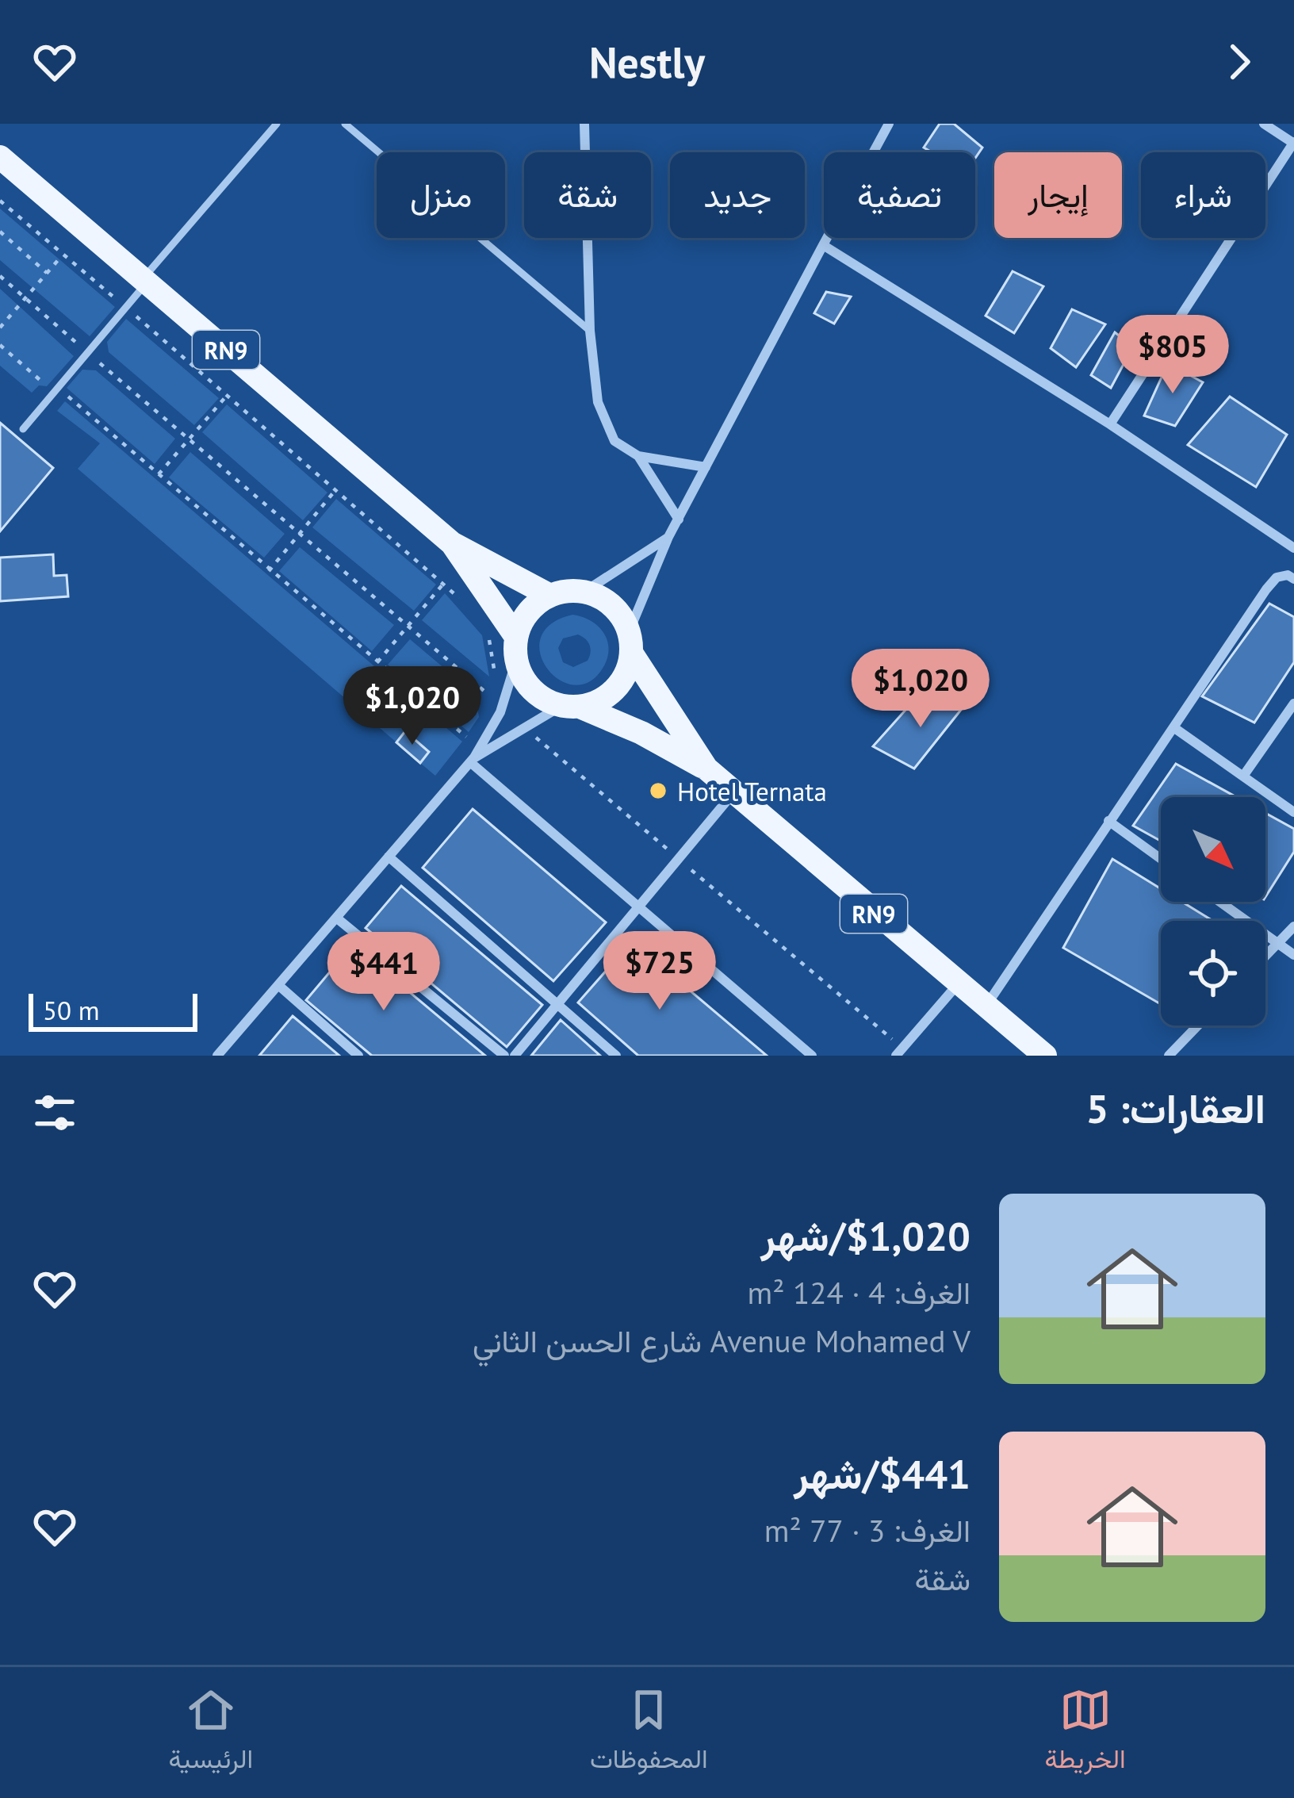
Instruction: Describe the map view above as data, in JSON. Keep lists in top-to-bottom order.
{
  "streets": {
    "main road": ["RN9"]
  },
  "places": ["Hotel Ternata"],
  "scale_bar": "50 m",
  "north": "bottom right",
  "page": {
    "header": "Nestly",
    "chip": [
      "شراء",
      "إيجار",
      "تصفية",
      "جديد",
      "شقة",
      "منزل"
    ],
    "price": [
      "$805",
      "$1,020",
      "$1,020",
      "$725",
      "$441"
    ],
    "scale": "50 m",
    "heading": "العقارات: 5",
    "list": [
      {
        "name": "$1,020/شهر",
        "note": "الغرف: 4 · 124 m² · Avenue Mohamed V شارع الحسن الثاني"
      },
      {
        "name": "$441/شهر",
        "note": "الغرف: 3 · 77 m² · شقة"
      }
    ],
    "tabs": ["الخريطة", "المحفوظات", "الرئيسية"]
  }
}
